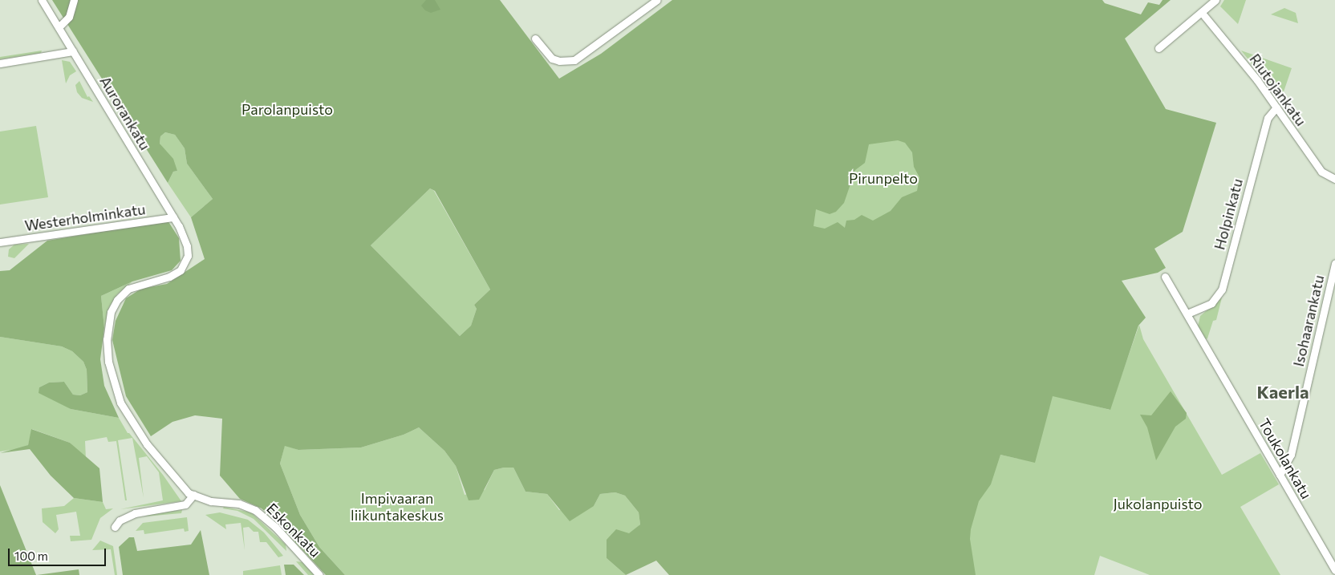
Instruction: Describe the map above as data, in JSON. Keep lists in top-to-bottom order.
{
  "streets": {
    "street": [
      "Riutojankatu",
      "Aurorankatu",
      "Holpinkatu",
      "Westerholminkatu",
      "Isohaarankatu",
      "Toukolankatu",
      "Eskonkatu"
    ]
  },
  "crossings": [
    ["Riutojankatu", "Holpinkatu"],
    ["Aurorankatu", "Westerholminkatu"],
    ["Aurorankatu", "Eskonkatu"],
    ["Holpinkatu", "Toukolankatu"],
    ["Isohaarankatu", "Toukolankatu"]
  ],
  "districts": ["Kaerla"],
  "parks": [
    "Parolanpuisto",
    "Pirunpelto",
    "Impivaaran liikuntakeskus",
    "Jukolanpuisto"
  ],
  "scale_bar": "100 m"
}
